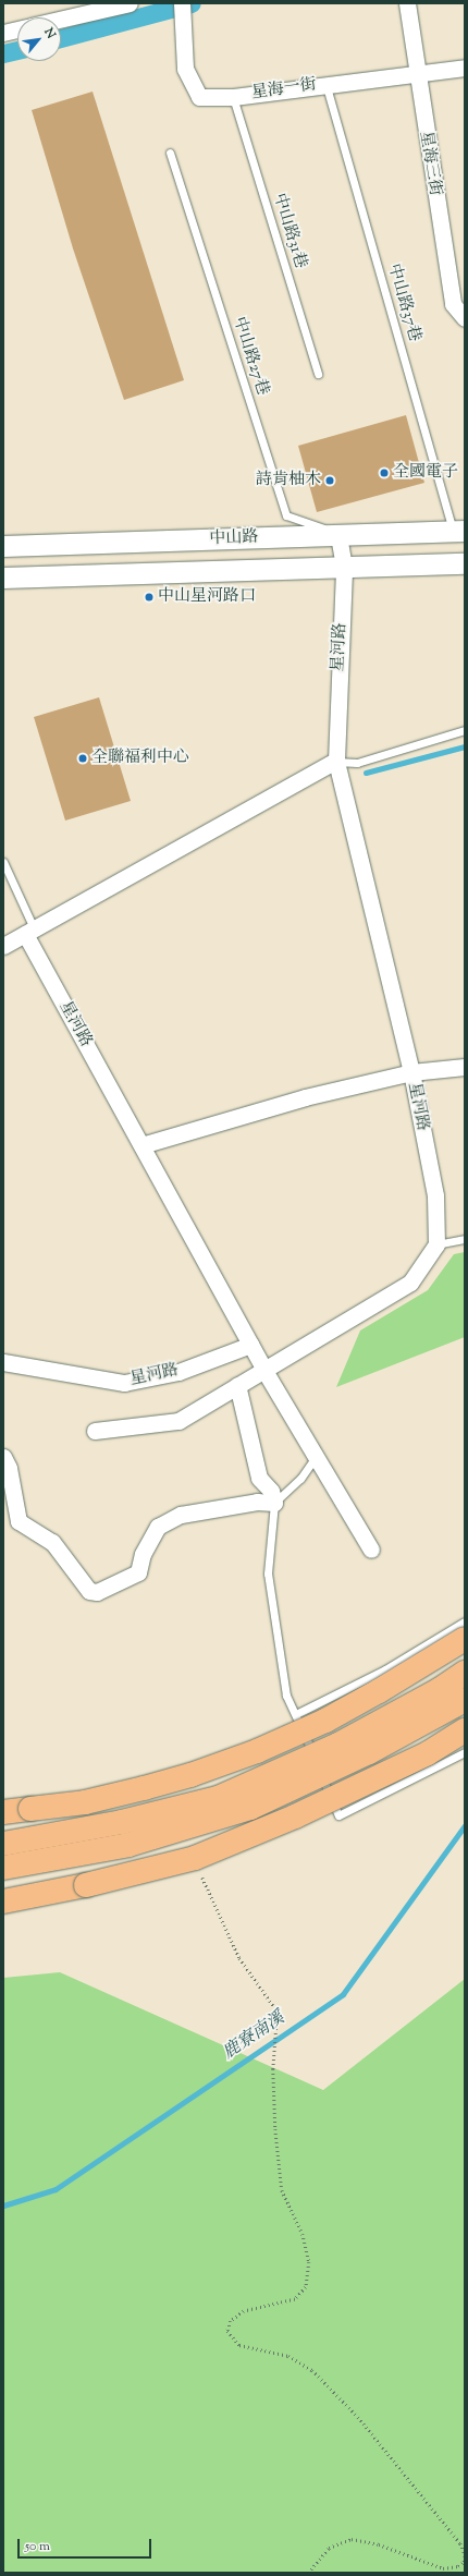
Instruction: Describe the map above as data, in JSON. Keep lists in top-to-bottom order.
{
  "streets": {
    "street": [
      "星海一街",
      "星海三街",
      "中山路",
      "星河路"
    ],
    "lane": ["中山路31巷", "中山路37巷", "中山路27巷"]
  },
  "crossings": [
    ["星海一街", "星海三街"],
    ["星海一街", "中山路31巷"],
    ["星海一街", "中山路37巷"],
    ["中山路37巷", "中山路"],
    ["中山路27巷", "中山路"],
    ["中山路27巷", "星河路"],
    ["中山路", "星河路"]
  ],
  "water": ["鹿寮南溪"],
  "places": [
    "全國電子",
    "詩肯柚木",
    "中山星河路口",
    "全聯福利中心"
  ],
  "scale_bar": "50 m",
  "north": "top right"
}
